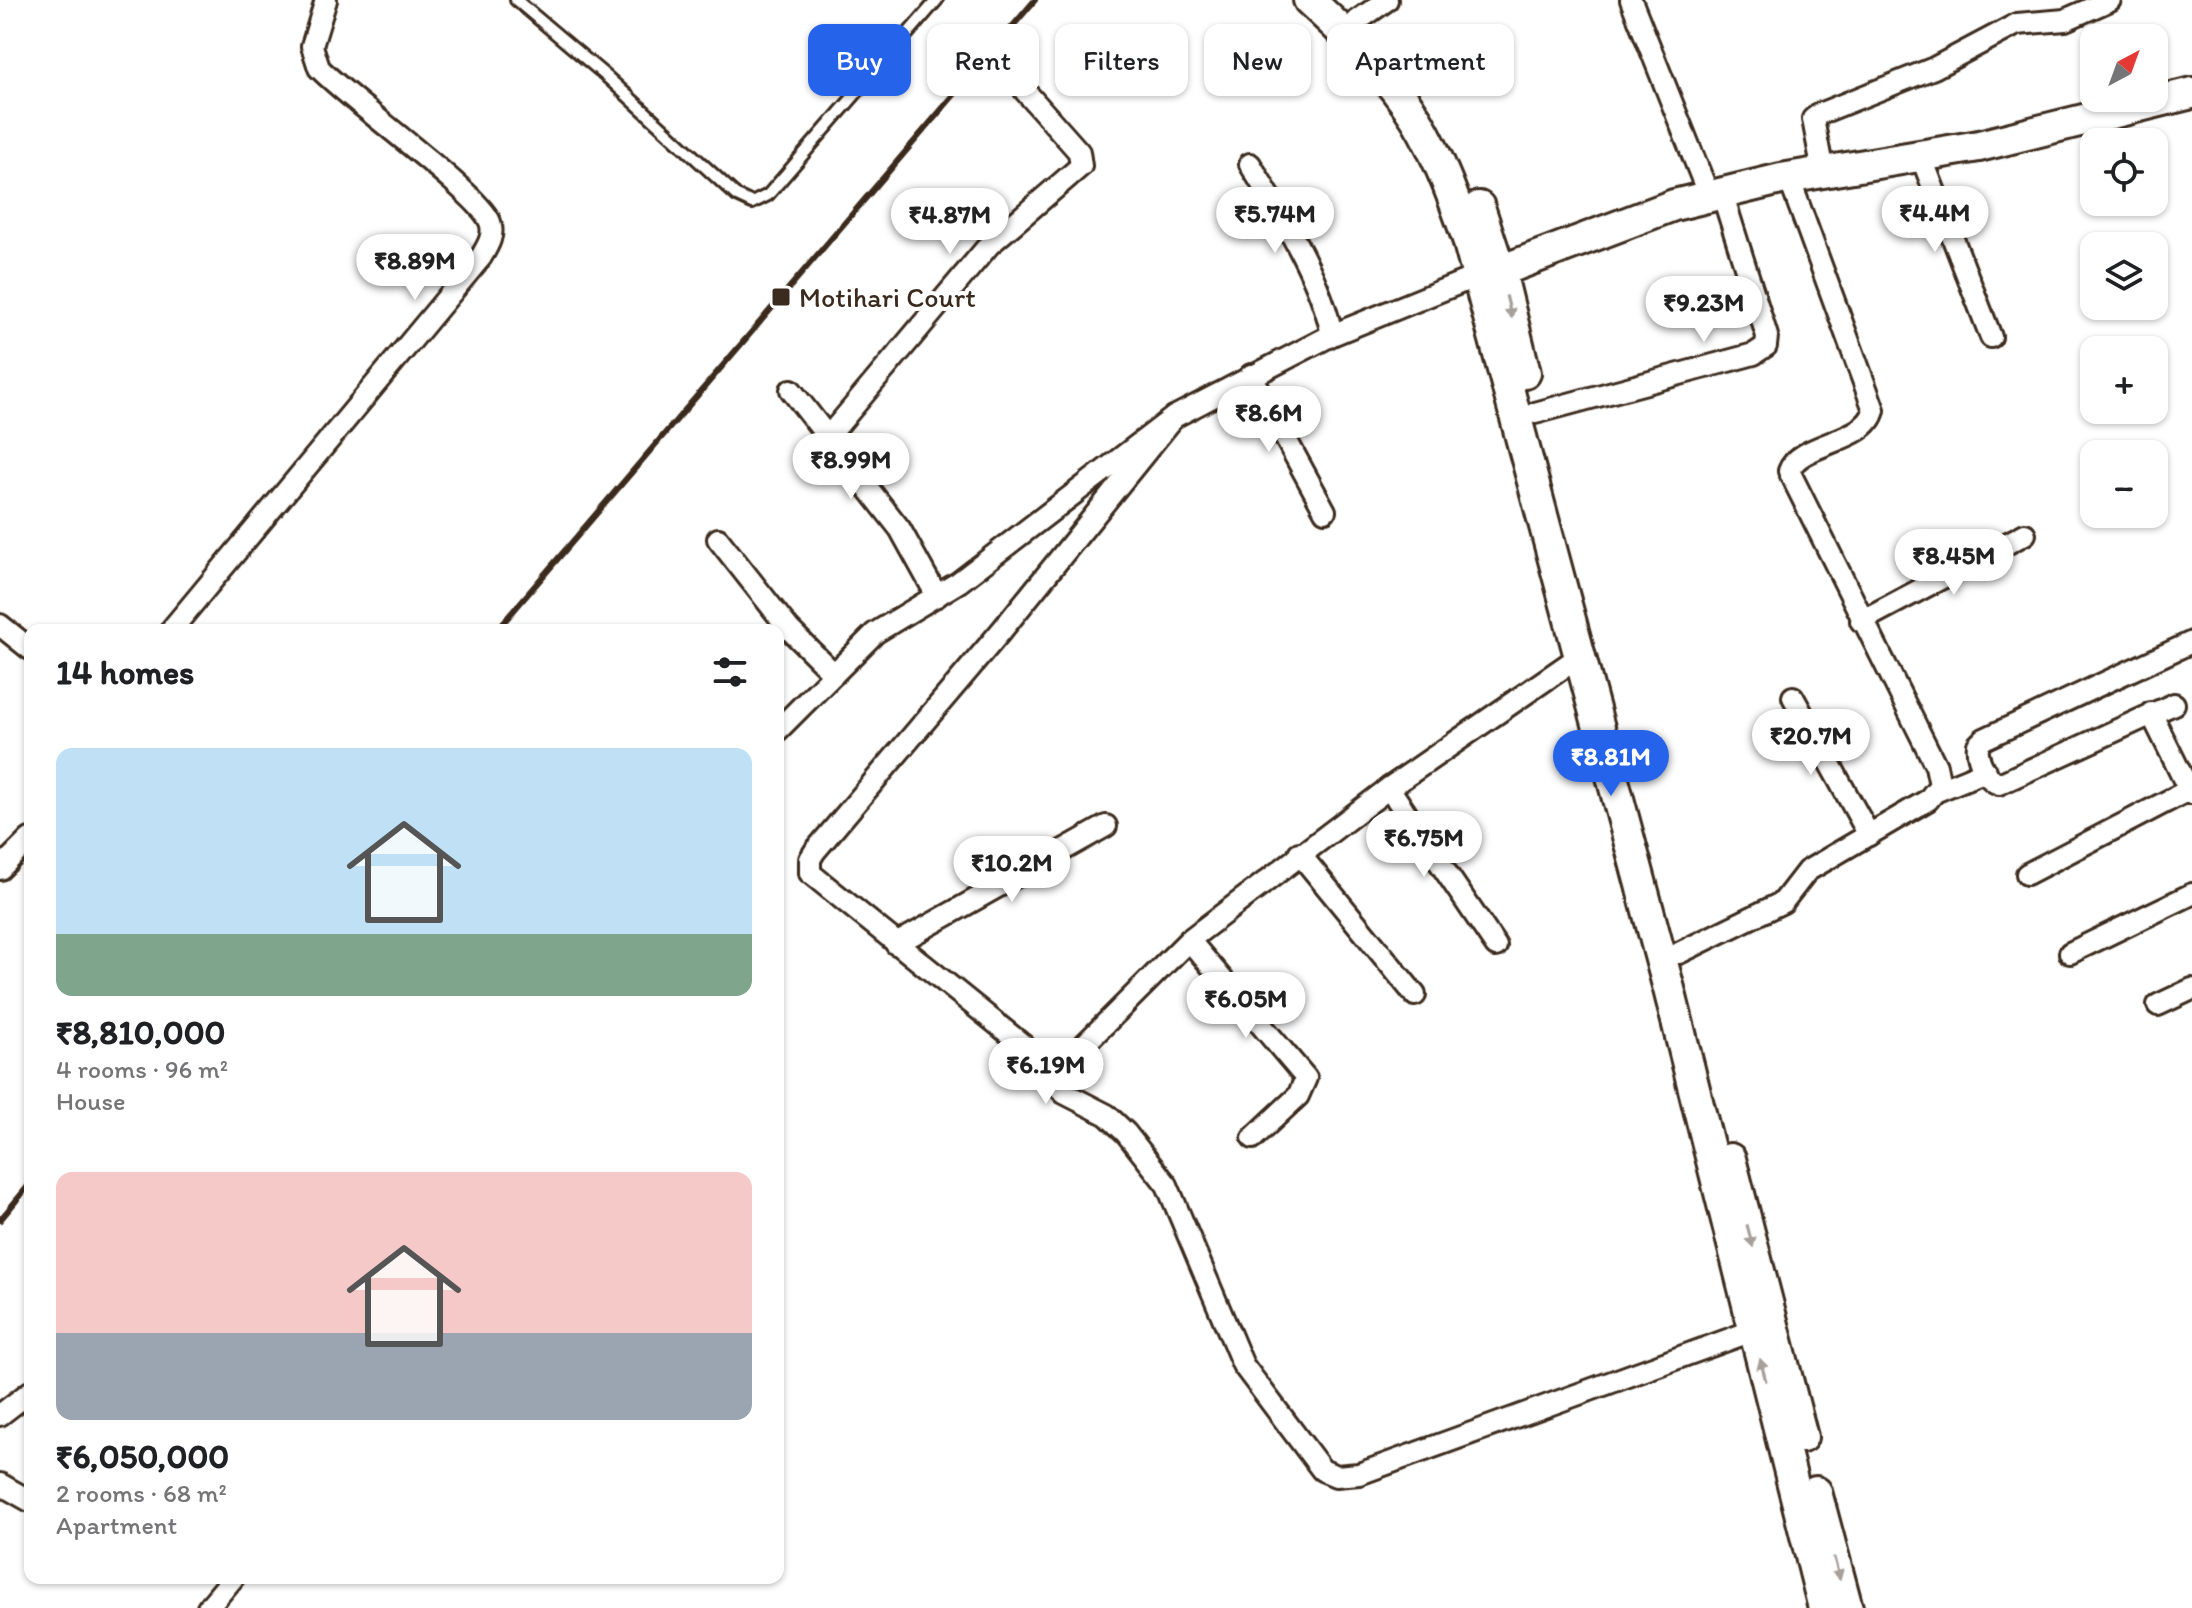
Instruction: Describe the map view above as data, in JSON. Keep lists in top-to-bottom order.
{
  "places": {
    "transit": ["Motihari Court"]
  },
  "north": "top right",
  "page": {
    "map_buttons": ["+", "−"],
    "chip": [
      "Buy",
      "Rent",
      "Filters",
      "New",
      "Apartment"
    ],
    "price": [
      "₹4.4M",
      "₹5.74M",
      "₹4.87M",
      "₹8.89M",
      "₹9.23M",
      "₹8.6M",
      "₹8.99M",
      "₹8.45M",
      "₹20.7M",
      "₹8.81M",
      "₹6.75M",
      "₹10.2M",
      "₹6.05M",
      "₹6.19M"
    ],
    "heading": "14 homes",
    "list": [
      {
        "name": "₹8,810,000",
        "note": "4 rooms · 96 m² · House"
      },
      {
        "name": "₹6,050,000",
        "note": "2 rooms · 68 m² · Apartment"
      }
    ]
  }
}
